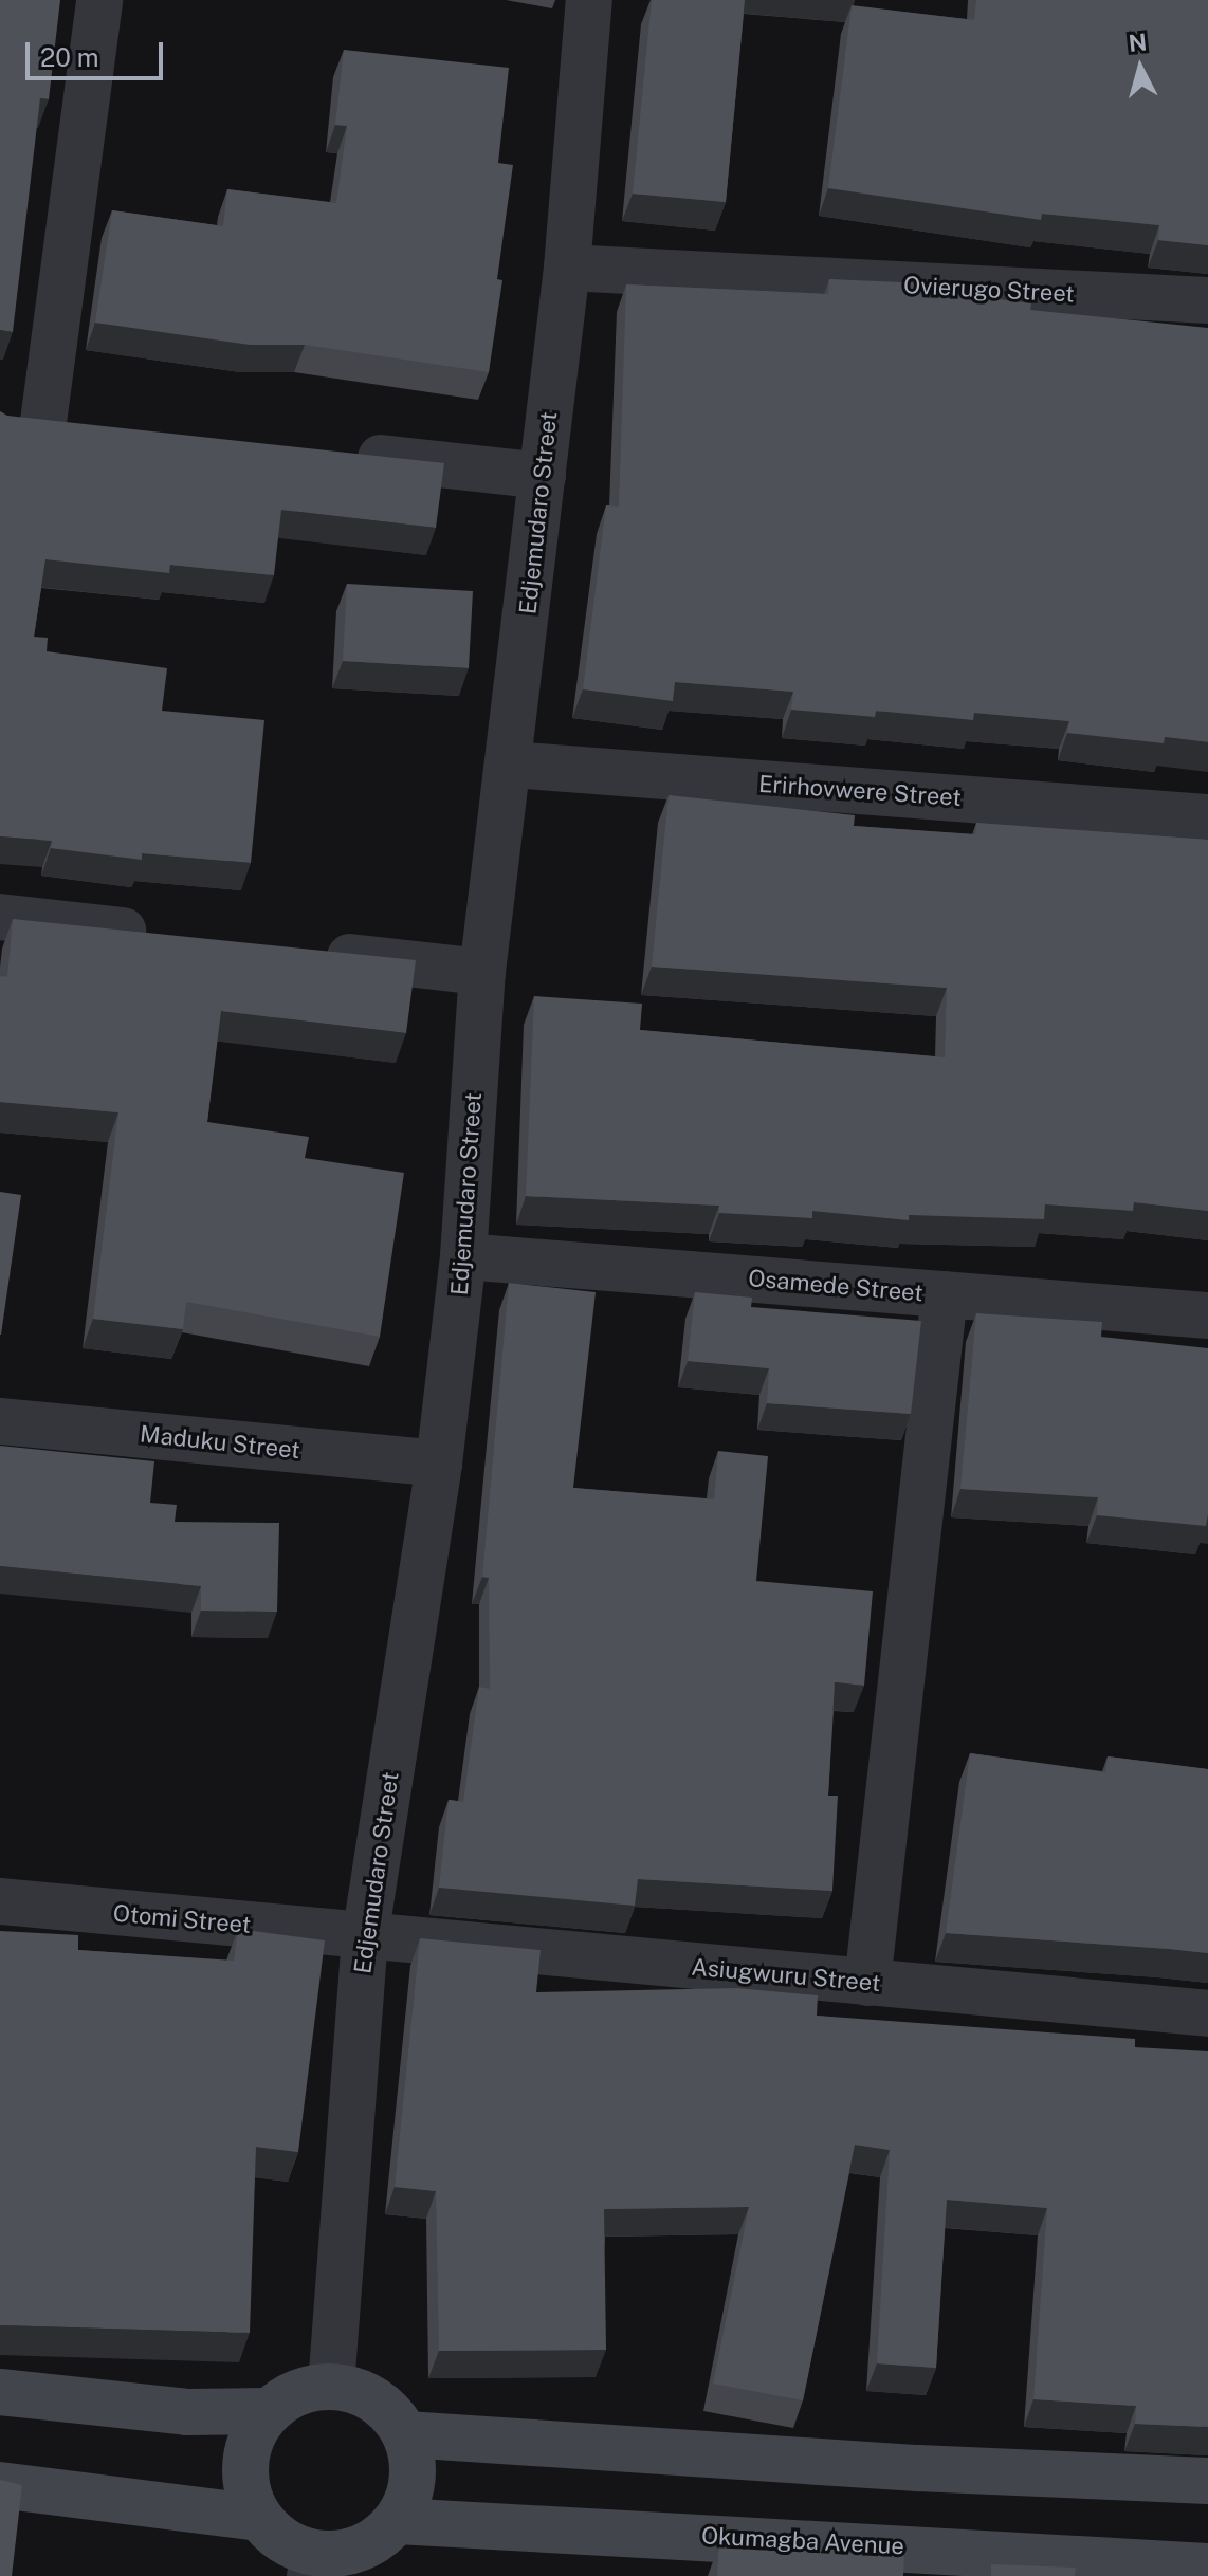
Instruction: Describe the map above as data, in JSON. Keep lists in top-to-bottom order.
{
  "streets": {
    "main road": ["Okumagba Avenue"],
    "street": [
      "Ovierugo Street",
      "Edjemudaro Street",
      "Erirhovwere Street",
      "Osamede Street",
      "Maduku Street",
      "Otomi Street",
      "Asiugwuru Street"
    ]
  },
  "crossings": [
    ["Ovierugo Street", "Edjemudaro Street"],
    ["Edjemudaro Street", "Erirhovwere Street"],
    ["Edjemudaro Street", "Osamede Street"],
    ["Edjemudaro Street", "Maduku Street"],
    ["Edjemudaro Street", "Otomi Street"],
    ["Edjemudaro Street", "Asiugwuru Street"],
    ["Edjemudaro Street", "Okumagba Avenue"],
    ["Otomi Street", "Asiugwuru Street"]
  ],
  "scale_bar": "20 m",
  "north": "top"
}
